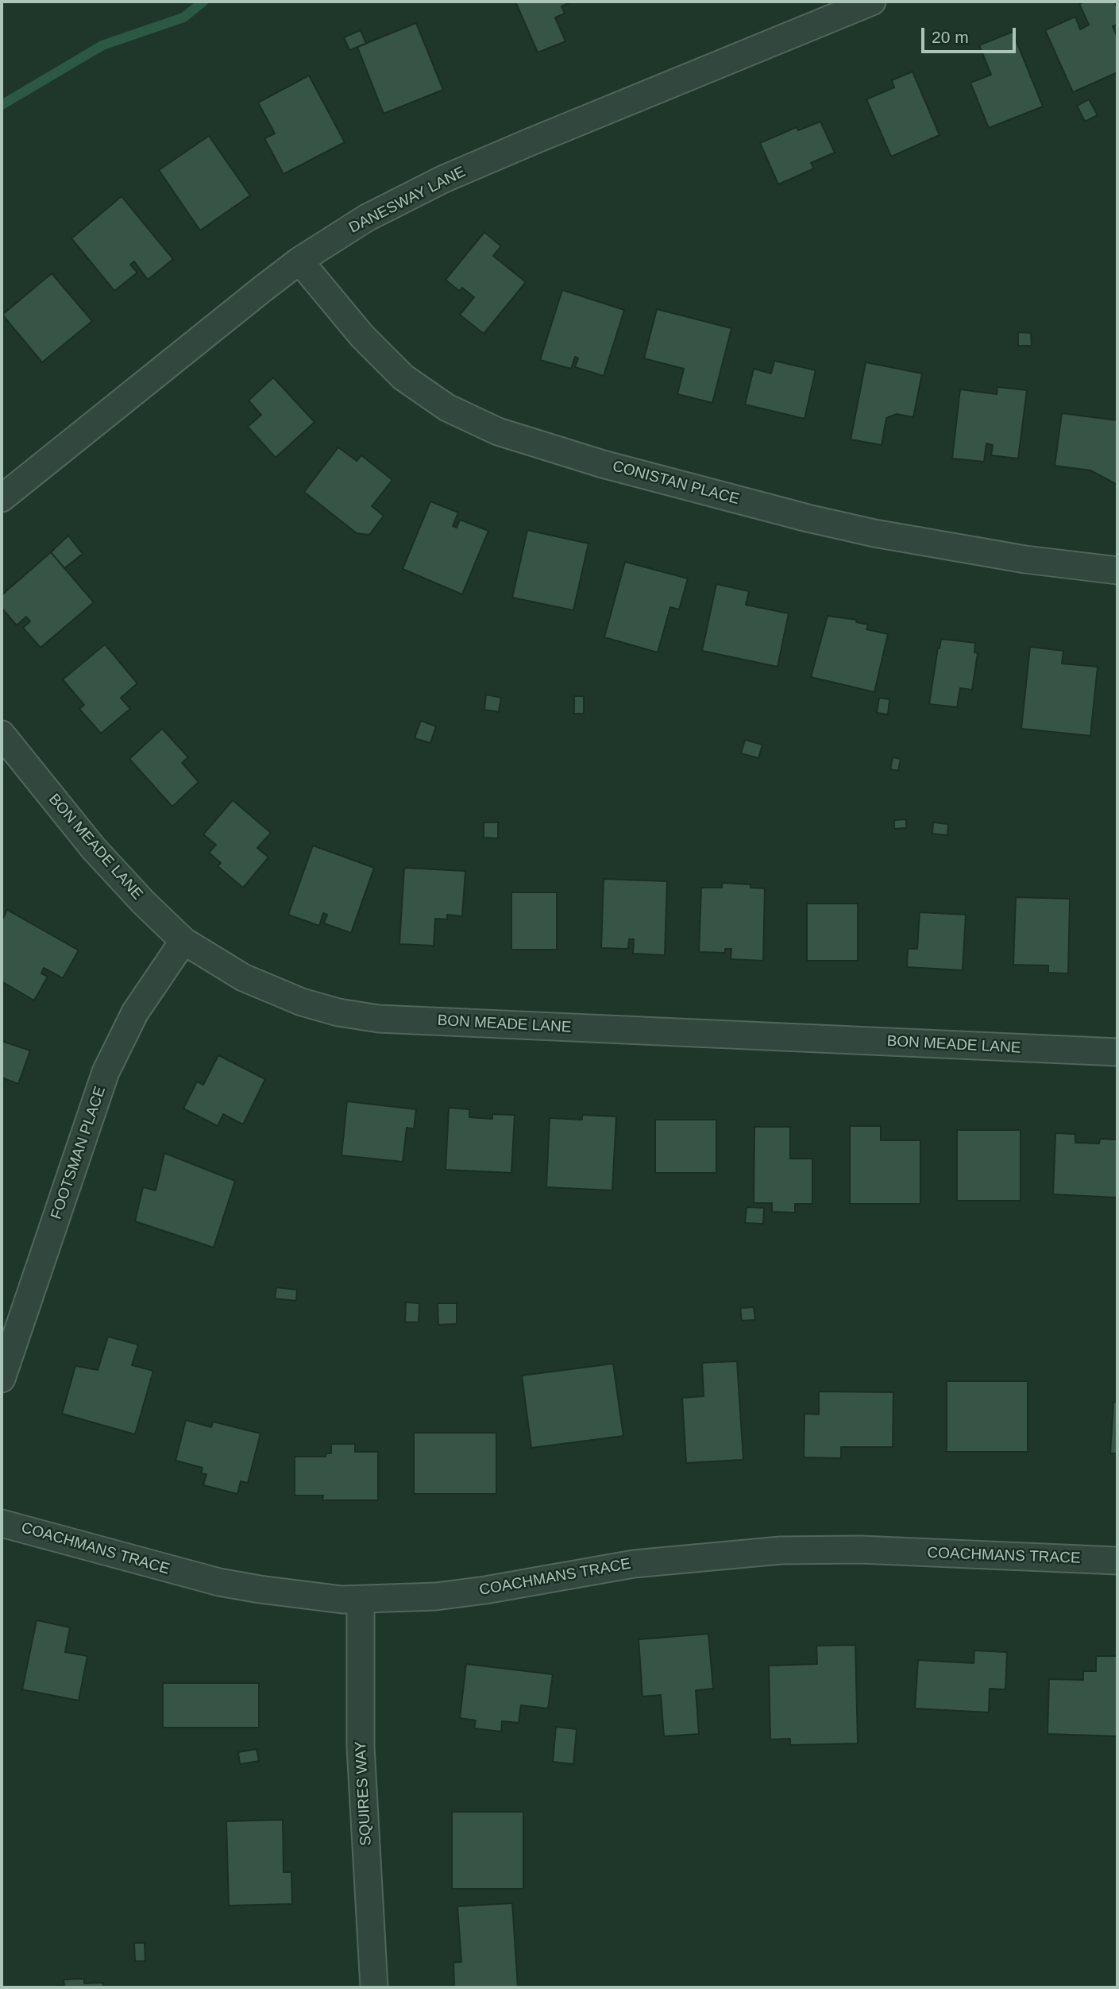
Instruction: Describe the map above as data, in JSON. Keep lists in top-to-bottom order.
{
  "streets": {
    "street": [
      "DANESWAY LANE",
      "CONISTAN PLACE",
      "BON MEADE LANE",
      "FOOTSMAN PLACE",
      "COACHMANS TRACE",
      "SQUIRES WAY"
    ]
  },
  "crossings": [
    ["DANESWAY LANE", "CONISTAN PLACE"],
    ["BON MEADE LANE", "FOOTSMAN PLACE"],
    ["COACHMANS TRACE", "SQUIRES WAY"]
  ],
  "scale_bar": "20 m"
}
